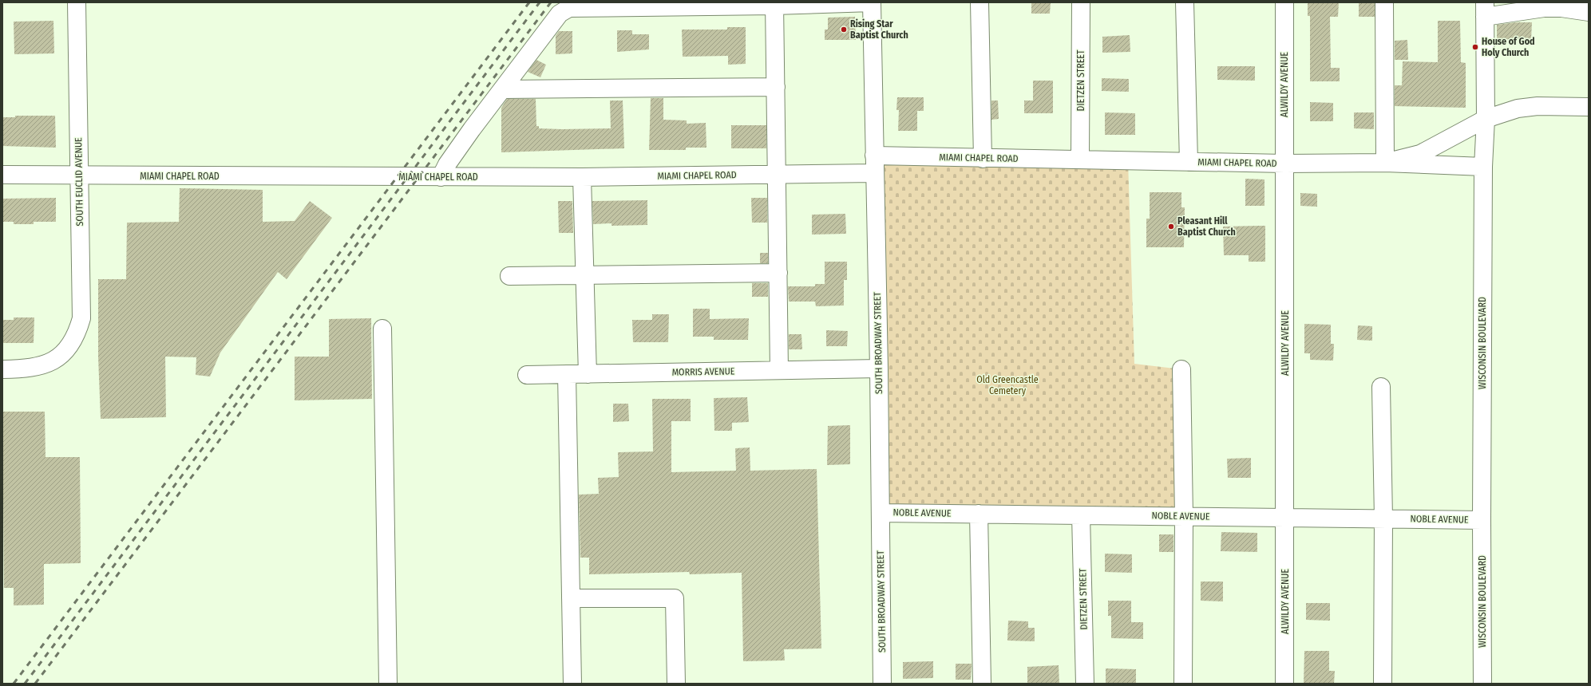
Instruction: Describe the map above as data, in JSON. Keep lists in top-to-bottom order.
{
  "streets": {
    "street": [
      "DIETZEN STREET",
      "ALWILDY AVENUE",
      "MIAMI CHAPEL ROAD",
      "SOUTH EUCLID AVENUE",
      "SOUTH BROADWAY STREET",
      "WISCONSIN BOULEVARD",
      "MORRIS AVENUE",
      "NOBLE AVENUE"
    ]
  },
  "crossings": [
    ["DIETZEN STREET", "MIAMI CHAPEL ROAD"],
    ["DIETZEN STREET", "NOBLE AVENUE"],
    ["ALWILDY AVENUE", "MIAMI CHAPEL ROAD"],
    ["ALWILDY AVENUE", "NOBLE AVENUE"],
    ["MIAMI CHAPEL ROAD", "SOUTH EUCLID AVENUE"],
    ["MIAMI CHAPEL ROAD", "SOUTH BROADWAY STREET"],
    ["MIAMI CHAPEL ROAD", "WISCONSIN BOULEVARD"],
    ["SOUTH BROADWAY STREET", "MORRIS AVENUE"],
    ["SOUTH BROADWAY STREET", "NOBLE AVENUE"],
    ["WISCONSIN BOULEVARD", "NOBLE AVENUE"]
  ],
  "parks": ["Old Greencastle Cemetery"],
  "places": ["Rising Star Baptist Church", "House of God Holy Church", "Pleasant Hill Baptist Church"]
}
